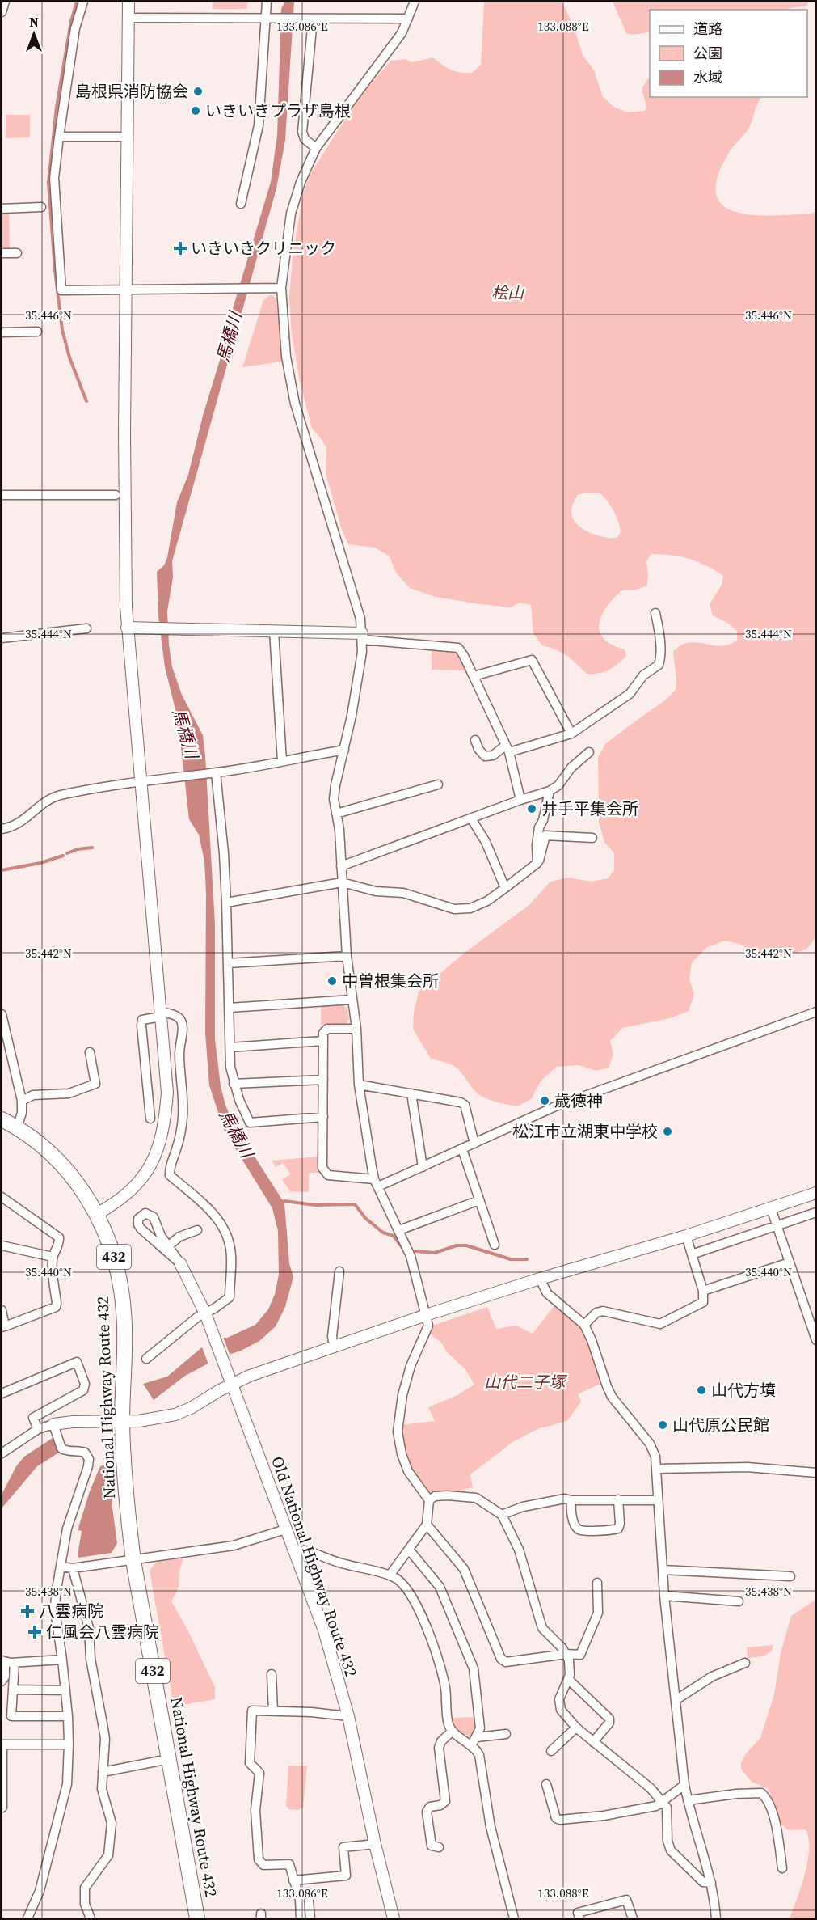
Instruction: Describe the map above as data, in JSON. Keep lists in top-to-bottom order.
{
  "streets": {
    "highway": ["432", "National Highway Route 432"],
    "street": ["Old National Highway Route 432"]
  },
  "water": ["馬橋川"],
  "parks": ["桧山", "山代二子塚"],
  "places": {
    "other": [
      "島根県消防協会",
      "いきいきプラザ島根",
      "井手平集会所",
      "中曽根集会所",
      "歳徳神",
      "松江市立湖東中学校",
      "山代方墳",
      "山代原公民館"
    ],
    "health": ["いきいきクリニック", "八雲病院", "仁風会八雲病院"]
  },
  "legend": ["道路", "公園", "水域"],
  "north": "top",
  "coordinates": [
    "133.086°E",
    "133.088°E",
    "35.446°N",
    "35.444°N",
    "35.442°N",
    "35.440°N",
    "35.438°N"
  ]
}
